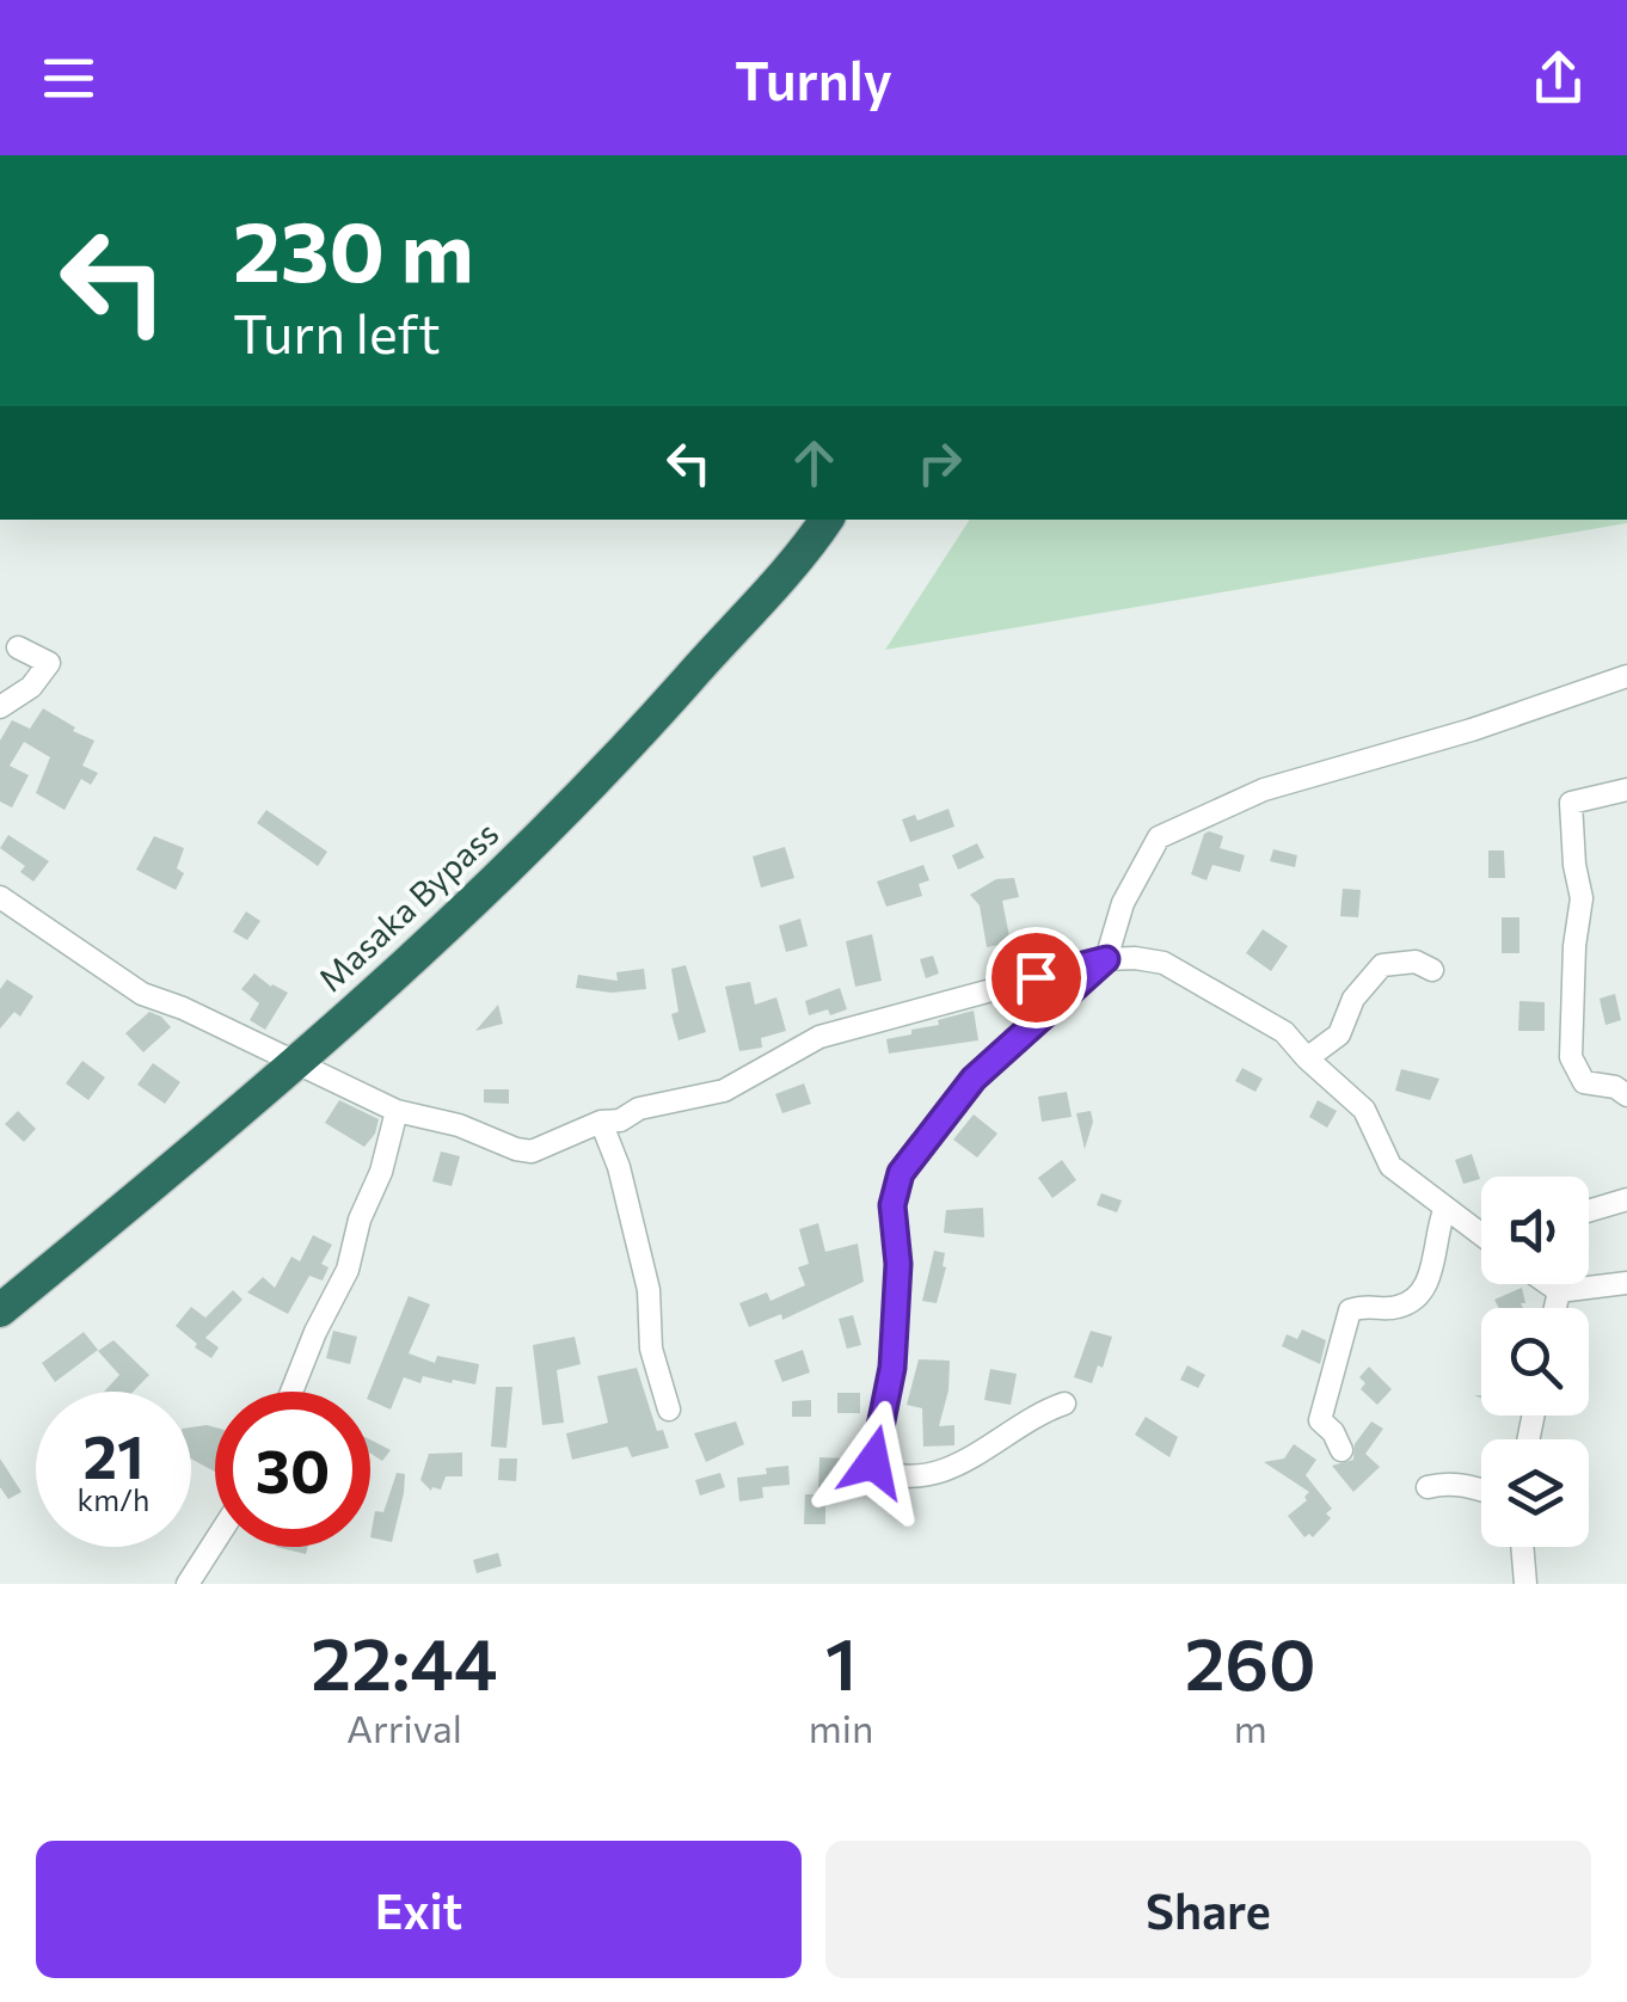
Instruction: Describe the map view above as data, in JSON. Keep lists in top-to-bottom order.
{
  "streets": {
    "highway": ["Masaka Bypass"]
  },
  "page": {
    "header": "Turnly",
    "turn": ["230 m", "Turn left"],
    "speed": "21 km/h",
    "limit": "30",
    "eta": [
      "22:44",
      "Arrival",
      "1",
      "min",
      "260",
      "m"
    ],
    "buttons": ["Exit", "Share"]
  }
}
